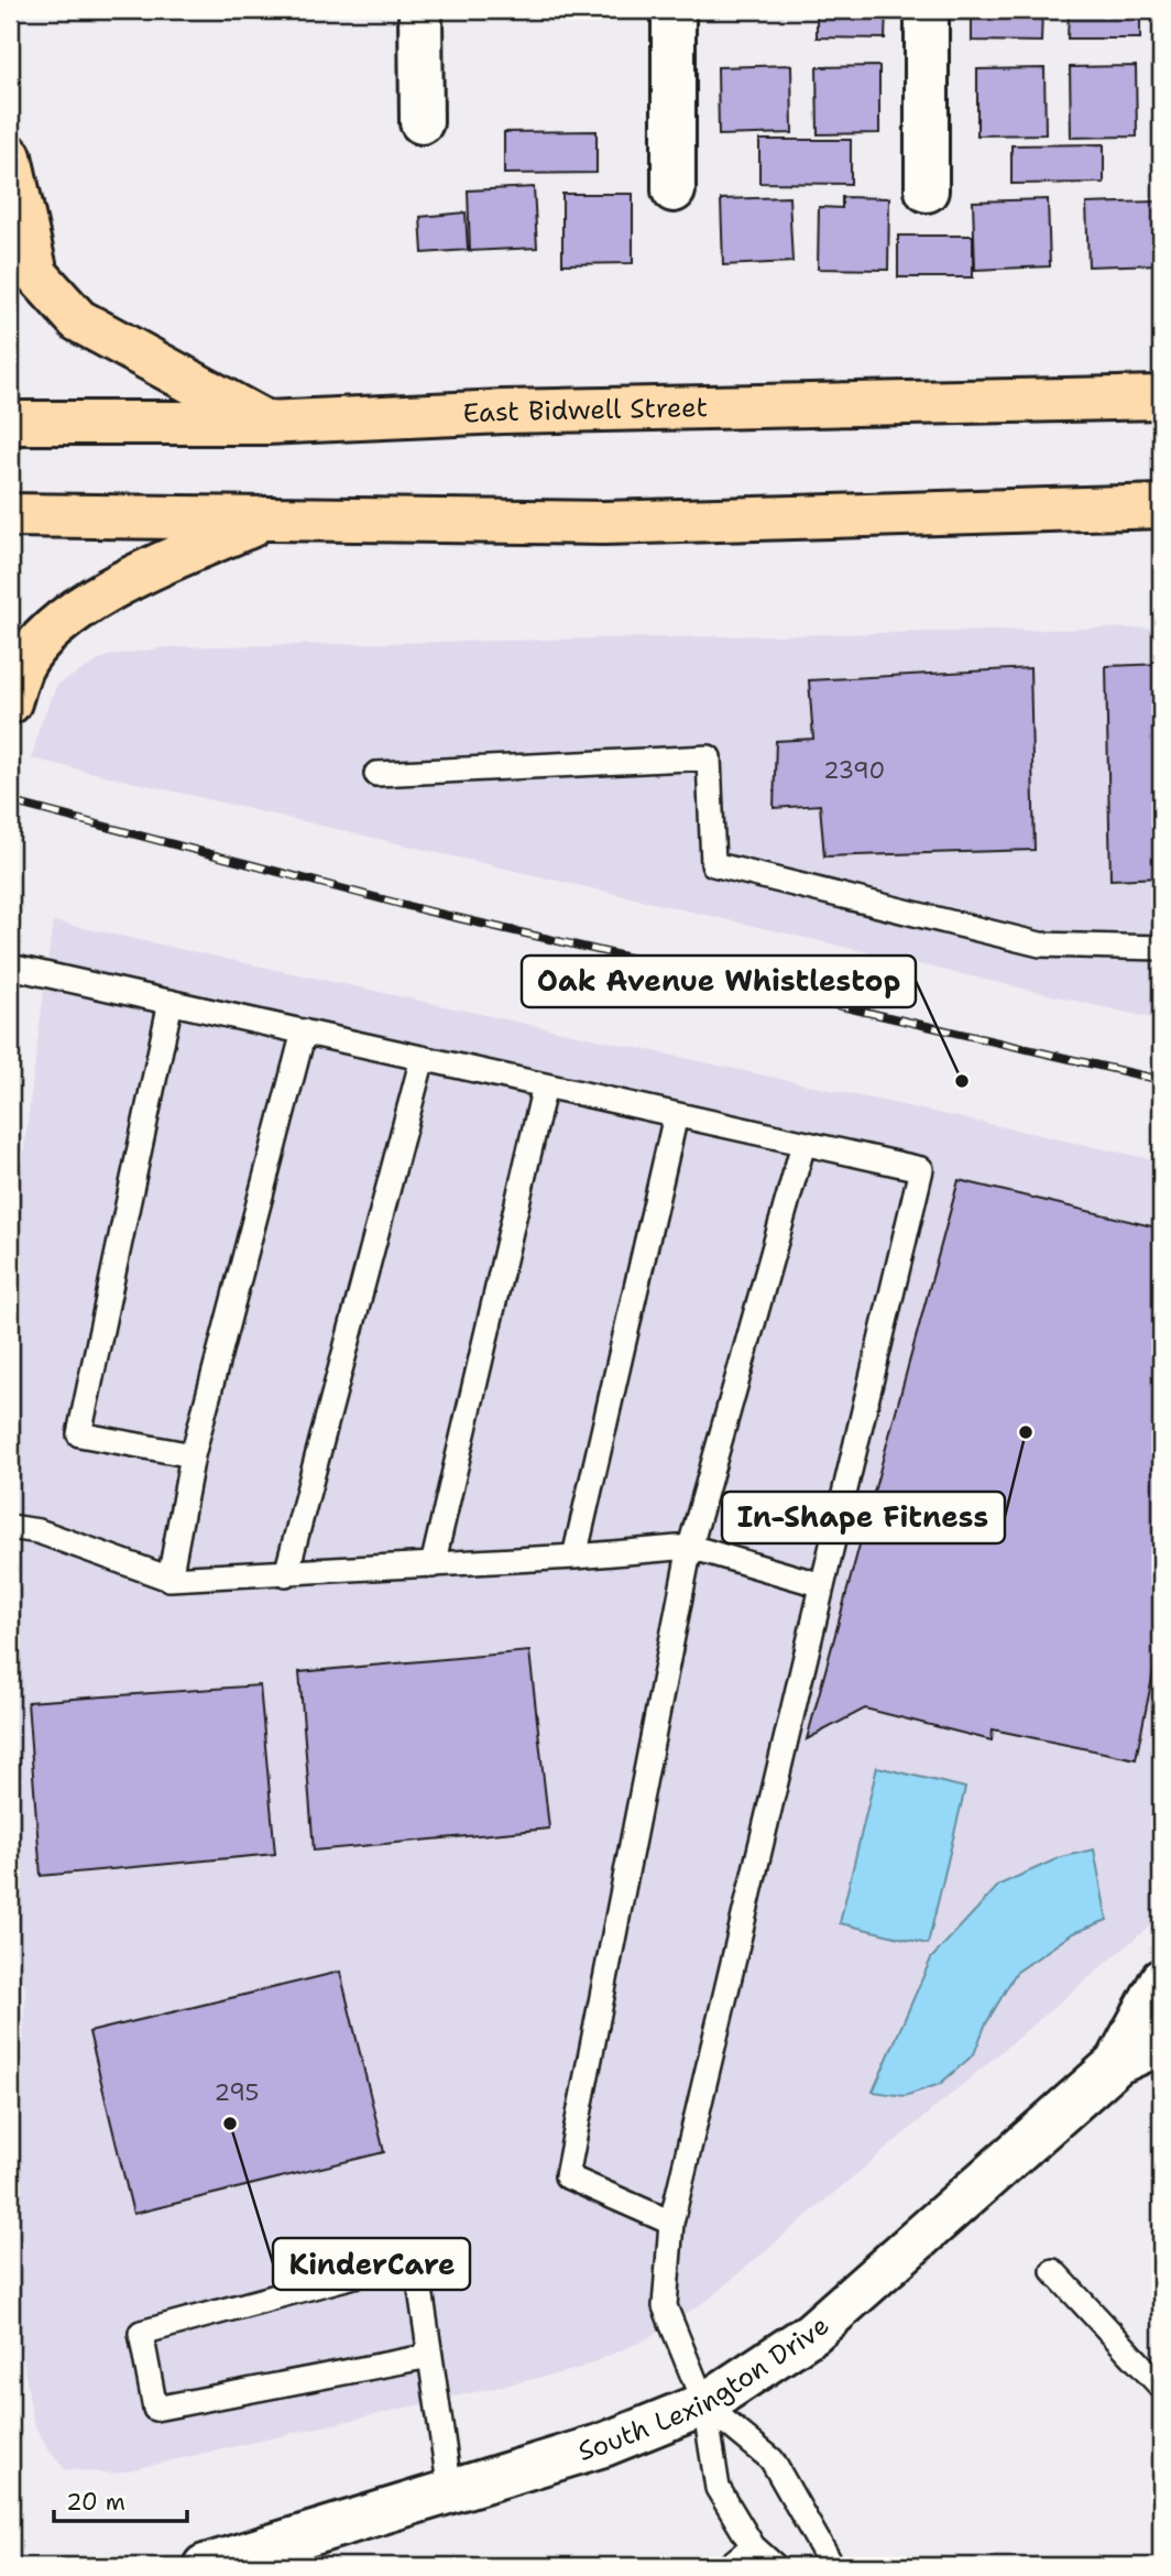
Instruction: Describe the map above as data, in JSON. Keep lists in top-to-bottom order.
{
  "streets": {
    "main road": ["East Bidwell Street"],
    "street": ["South Lexington Drive"]
  },
  "places": ["Oak Avenue Whistlestop", "In-Shape Fitness", "KinderCare"],
  "house_numbers": ["2390", "295"],
  "scale_bar": "20 m"
}
